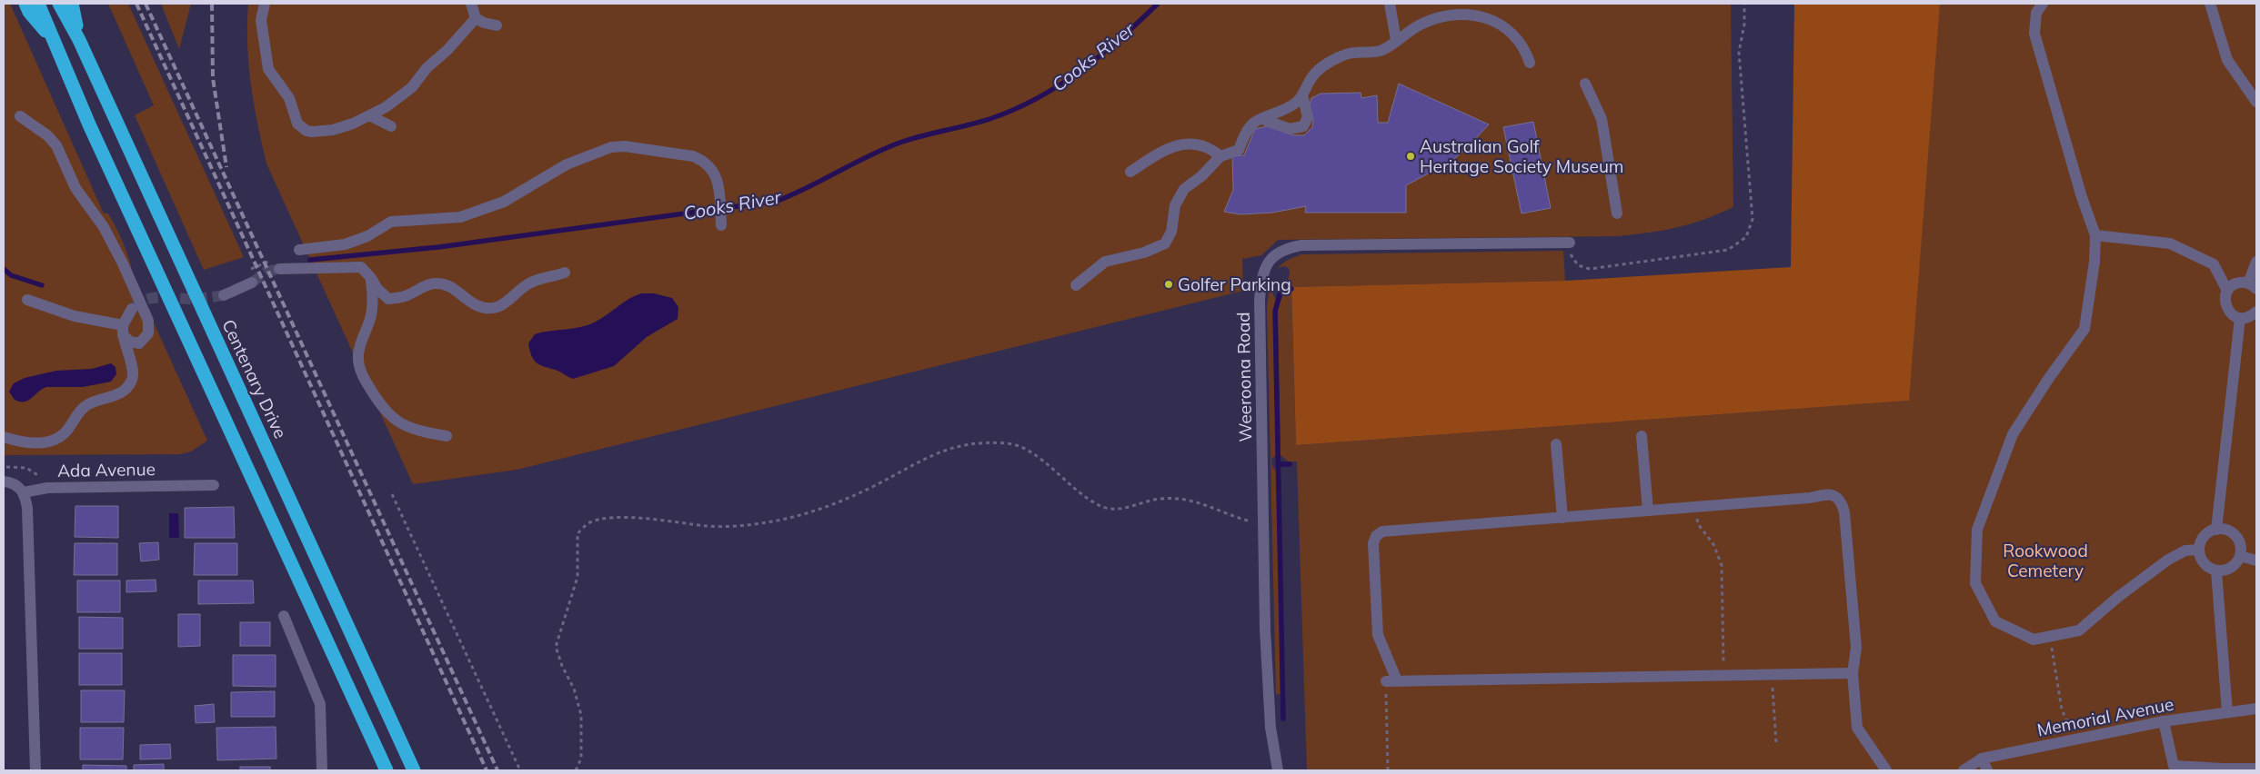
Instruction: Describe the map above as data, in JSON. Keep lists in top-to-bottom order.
{
  "streets": {
    "highway": ["Centenary Drive"],
    "street": ["Weeroona Road", "Ada Avenue", "Memorial Avenue"]
  },
  "water": ["Cooks River"],
  "parks": ["Rookwood Cemetery"],
  "places": ["Australian Golf Heritage Society Museum", "Golfer Parking"]
}
